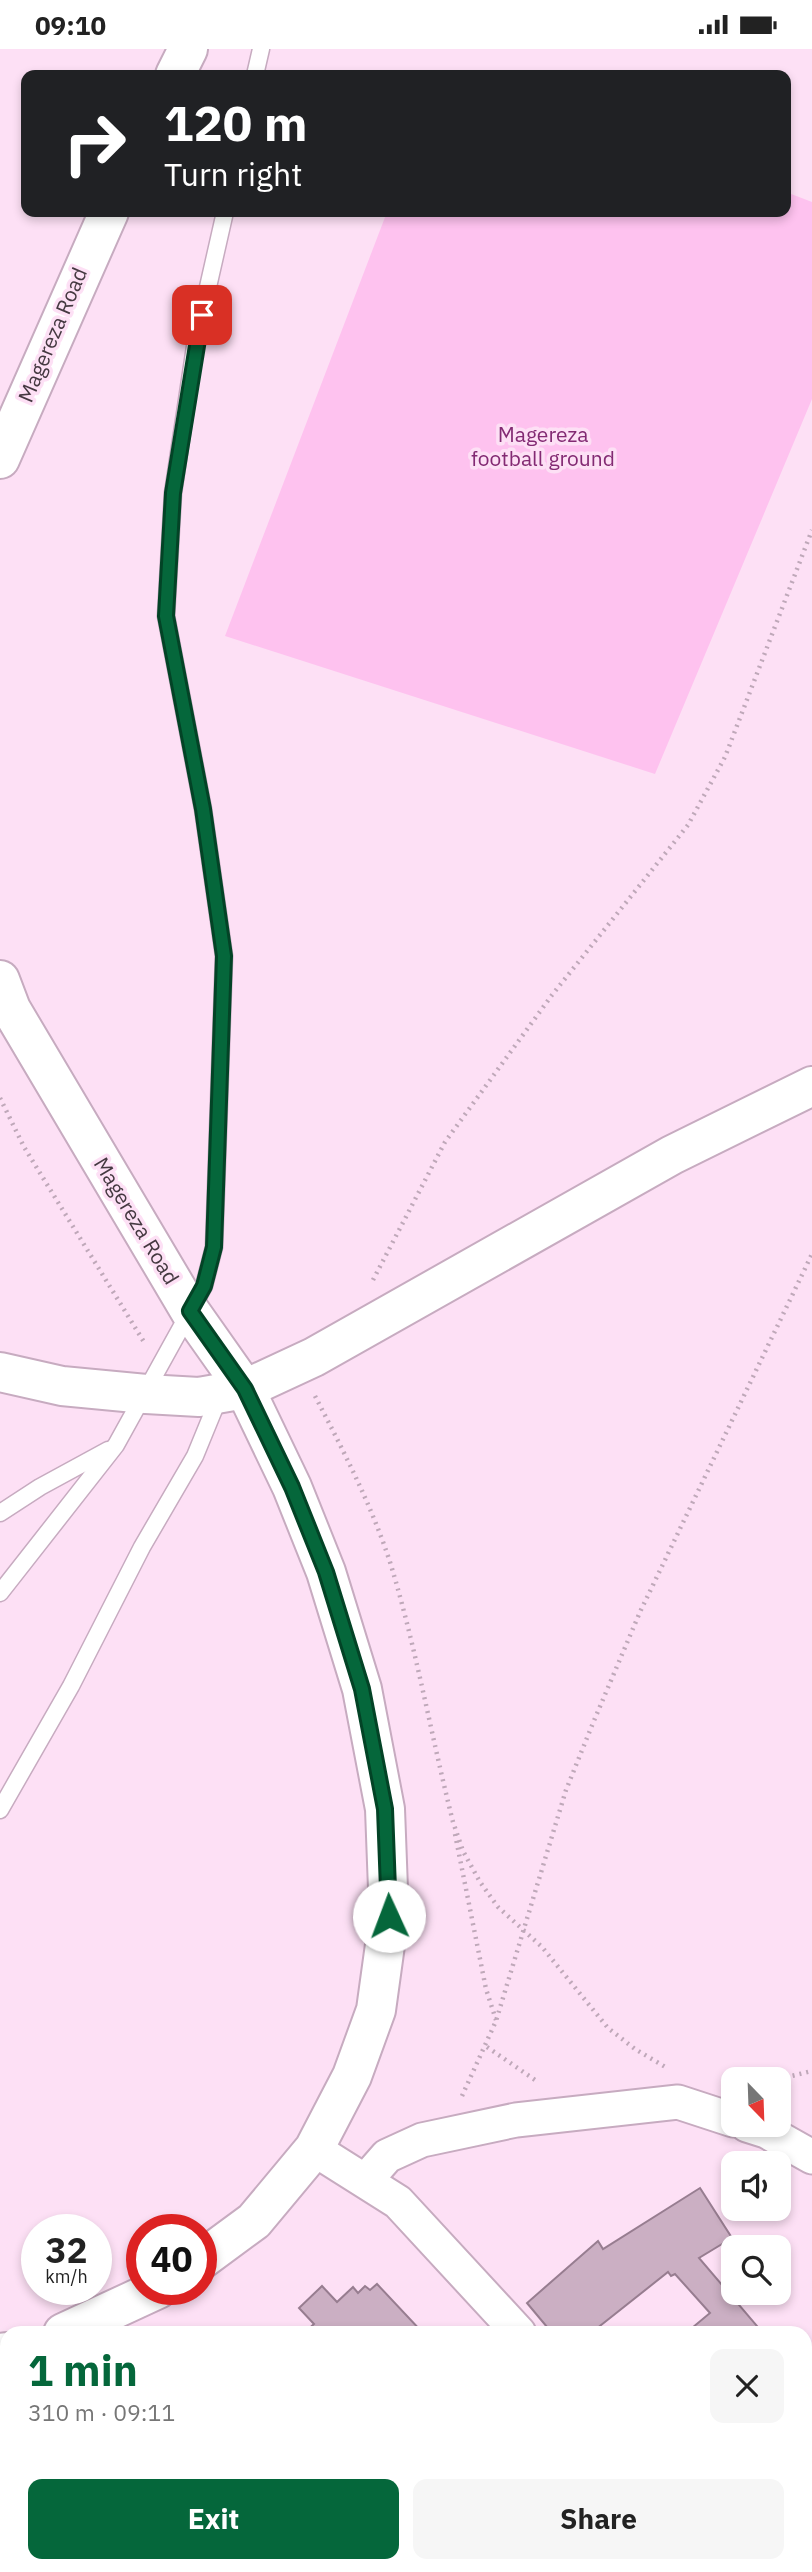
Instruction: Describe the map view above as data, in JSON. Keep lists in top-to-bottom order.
{
  "streets": {
    "street": ["Magereza Road"]
  },
  "parks": ["Magereza football ground"],
  "north": "bottom right",
  "page": {
    "status": "09:10",
    "turn": ["120 m", "Turn right"],
    "speed": "32 km/h",
    "limit": "40",
    "heading": ["1 min", "310 m · 09:11"],
    "buttons": ["Exit", "Share"]
  }
}
